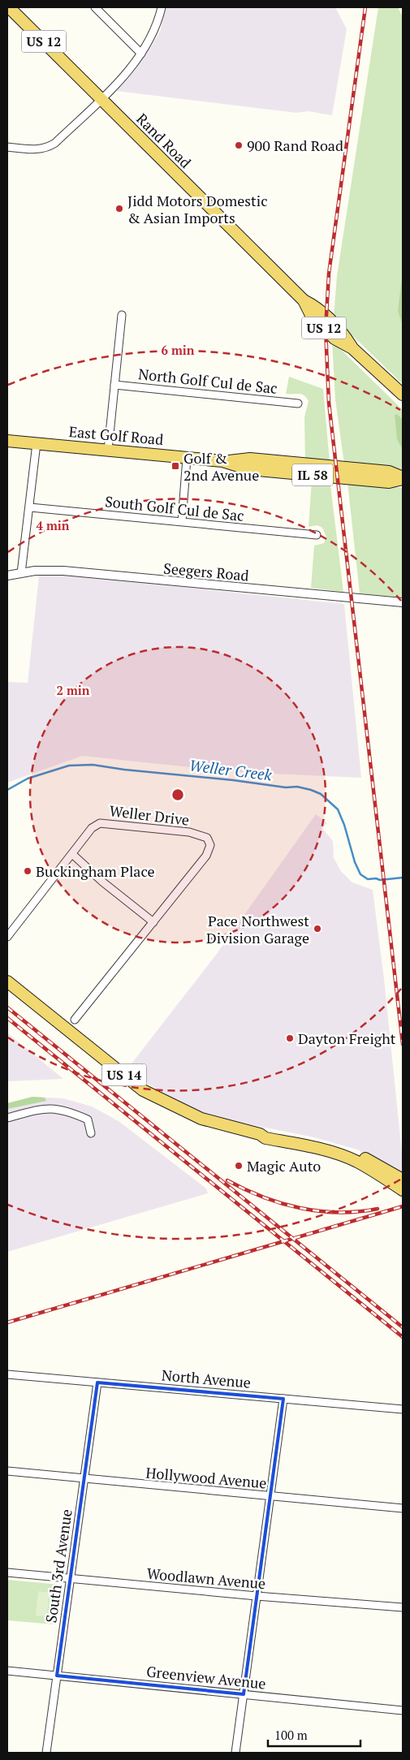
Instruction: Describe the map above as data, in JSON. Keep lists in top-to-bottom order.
{
  "streets": {
    "main road": [
      "US 12",
      "Rand Road",
      "East Golf Road",
      "IL 58",
      "US 14"
    ],
    "street": [
      "North Golf Cul de Sac",
      "South Golf Cul de Sac",
      "Seegers Road",
      "Weller Drive",
      "North Avenue",
      "Hollywood Avenue",
      "South 3rd Avenue",
      "Woodlawn Avenue",
      "Greenview Avenue"
    ]
  },
  "crossings": [
    ["North Avenue", "South 3rd Avenue"],
    ["Hollywood Avenue", "South 3rd Avenue"],
    ["South 3rd Avenue", "Woodlawn Avenue"],
    ["South 3rd Avenue", "Greenview Avenue"]
  ],
  "water": ["Weller Creek"],
  "places": {
    "other": [
      "900 Rand Road",
      "Jidd Motors Domestic & Asian Imports",
      "Buckingham Place",
      "Pace Northwest Division Garage",
      "Dayton Freight",
      "Magic Auto"
    ],
    "transit": ["Golf & 2nd Avenue"]
  },
  "scale_bar": "100 m",
  "rings": ["6 min", "4 min", "2 min"]
}
